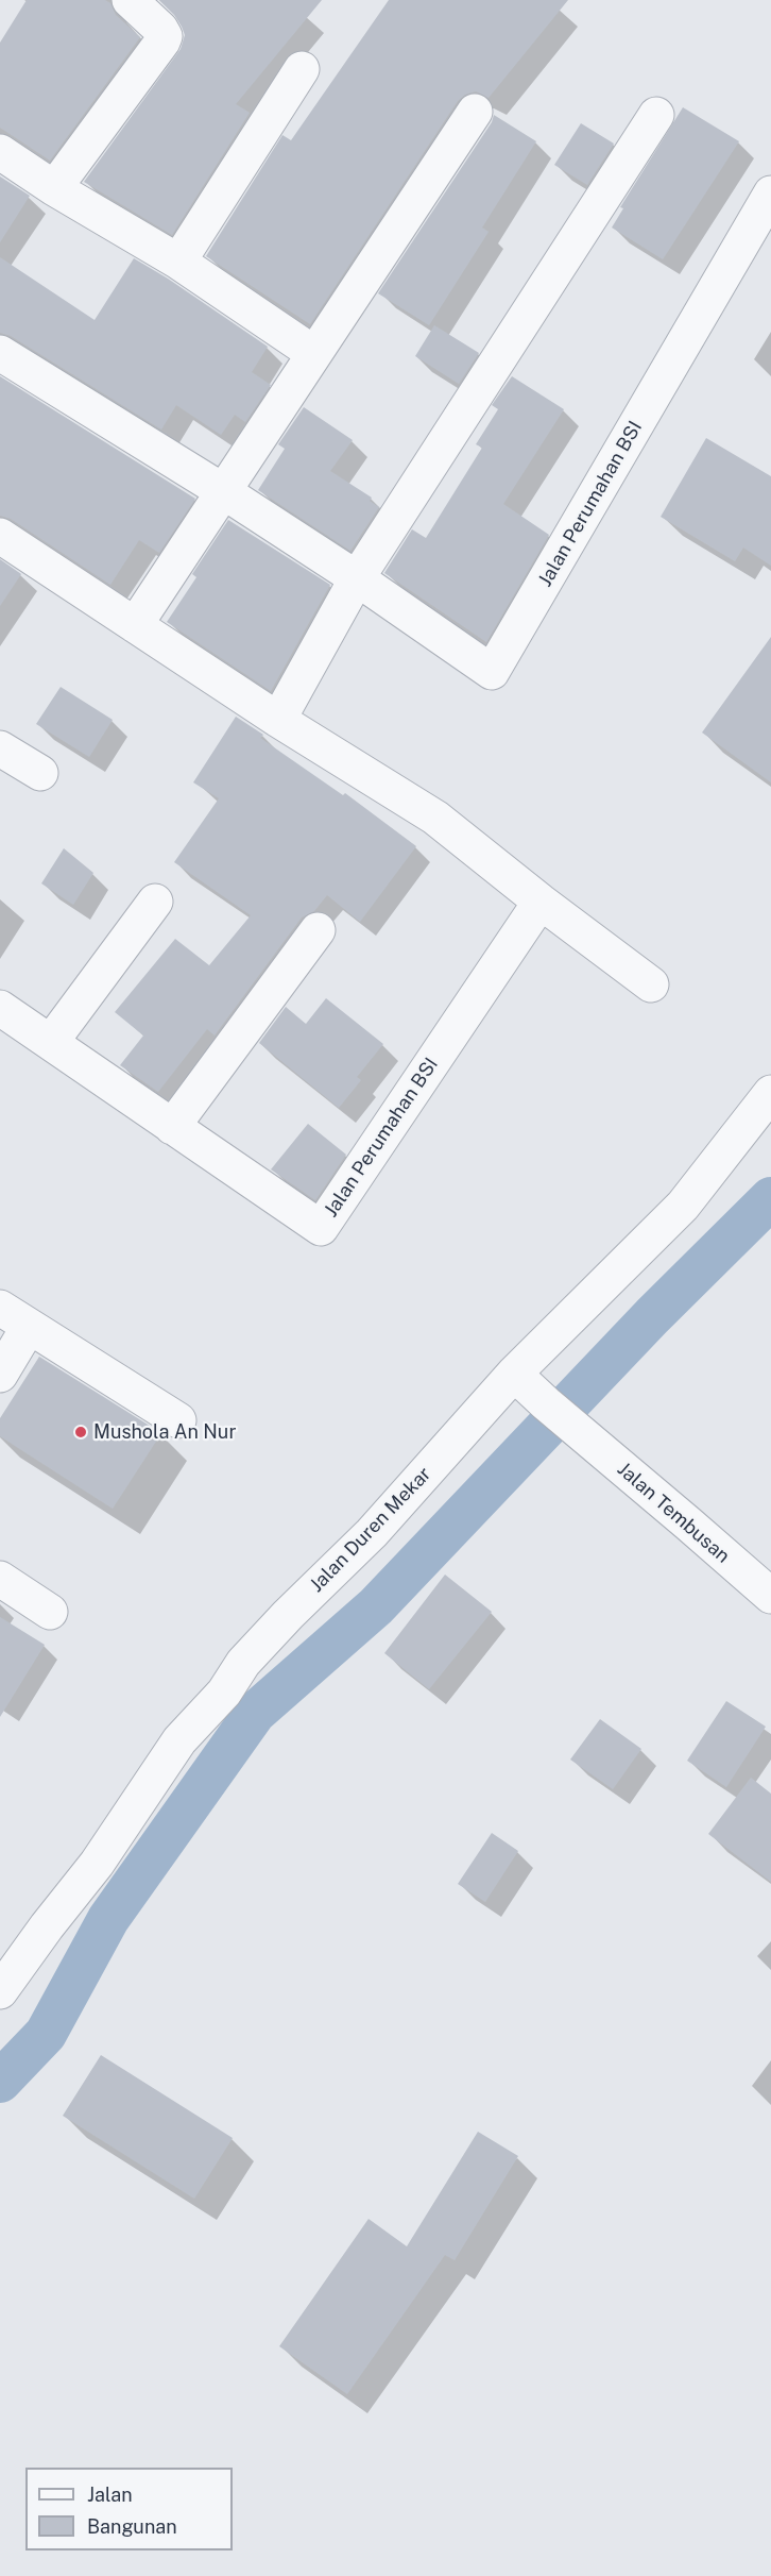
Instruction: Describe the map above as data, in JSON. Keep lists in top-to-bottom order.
{
  "streets": {
    "street": ["Jalan Perumahan BSI", "Jalan Tembusan", "Jalan Duren Mekar"]
  },
  "crossings": [
    ["Jalan Tembusan", "Jalan Duren Mekar"]
  ],
  "places": ["Mushola An Nur"],
  "legend": ["Jalan", "Bangunan"]
}
